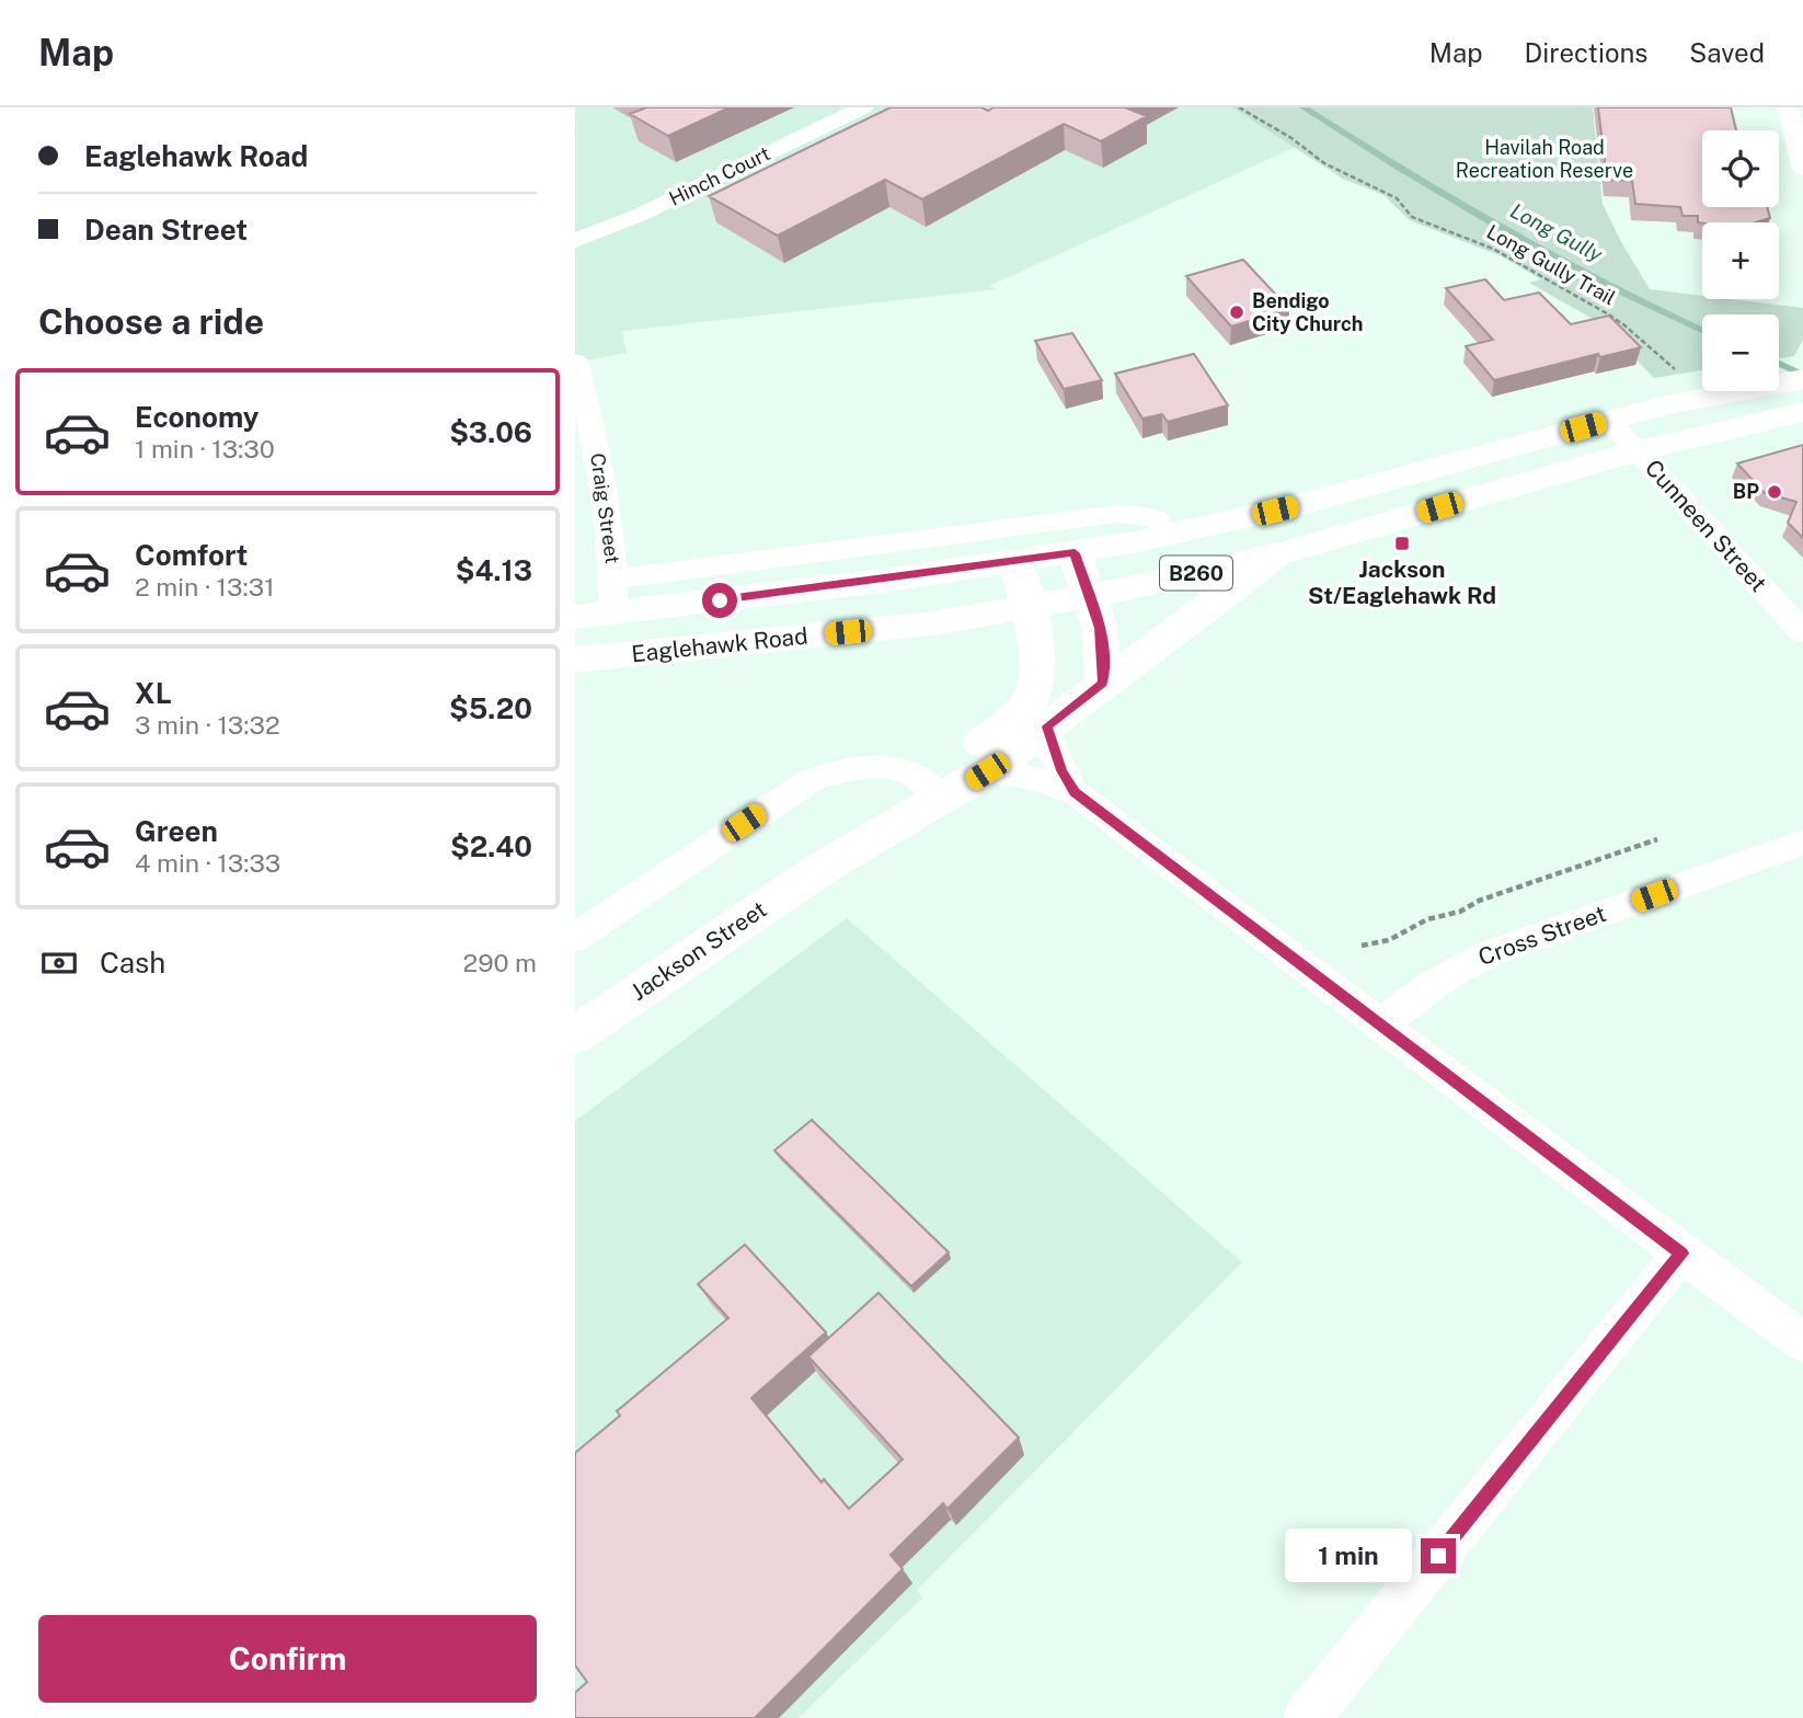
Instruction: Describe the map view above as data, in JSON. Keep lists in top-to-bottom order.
{
  "streets": {
    "main road": ["B260", "Eaglehawk Road", "Jackson Street"],
    "street": [
      "Hinch Court",
      "Craig Street",
      "Cunneen Street",
      "Cross Street"
    ],
    "path": ["Long Gully Trail"]
  },
  "crossings": [
    ["Craig Street", "Eaglehawk Road"],
    ["Cunneen Street", "Eaglehawk Road"],
    ["Eaglehawk Road", "Jackson Street"]
  ],
  "water": ["Long Gully"],
  "parks": ["Havilah Road Recreation Reserve"],
  "places": {
    "other": ["Bendigo City Church", "BP"],
    "transit": ["Jackson St/Eaglehawk Rd"]
  },
  "page": {
    "header": "Map",
    "nav": ["Map", "Directions", "Saved"],
    "banner": ["Eaglehawk Road", "Dean Street"],
    "map_buttons": ["+", "−"],
    "heading": "Choose a ride",
    "list": [
      {
        "name": "Economy",
        "note": "1 min · 13:30",
        "value": "$3.06"
      },
      {
        "name": "Comfort",
        "note": "2 min · 13:31",
        "value": "$4.13"
      },
      {
        "name": "XL",
        "note": "3 min · 13:32",
        "value": "$5.20"
      },
      {
        "name": "Green",
        "note": "4 min · 13:33",
        "value": "$2.40"
      }
    ],
    "pay": ["Cash", "290 m"],
    "bubble": "1 min",
    "buttons": "Confirm"
  }
}
